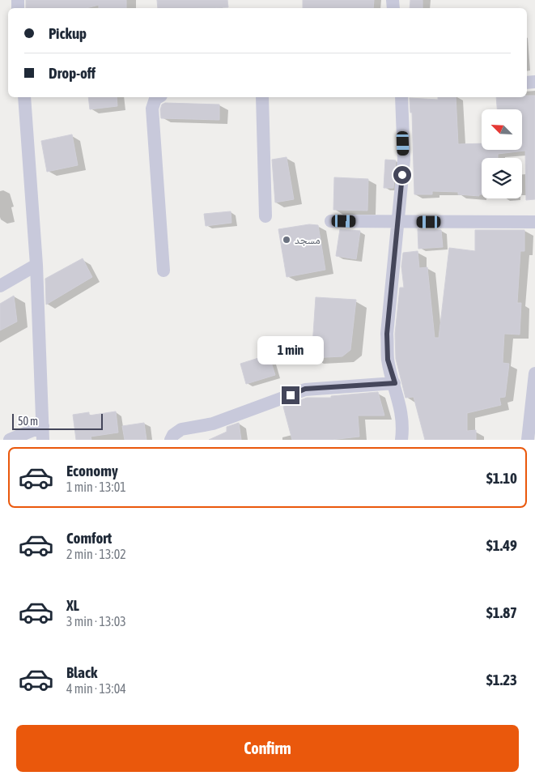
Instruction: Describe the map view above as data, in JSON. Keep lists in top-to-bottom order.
{
  "places": ["مسجد"],
  "scale_bar": "50 m",
  "north": "top left",
  "page": {
    "banner": ["Pickup", "Drop-off"],
    "bubble": "1 min",
    "scale": "50 m",
    "list": [
      {
        "name": "Economy",
        "note": "1 min · 13:01",
        "value": "$1.10"
      },
      {
        "name": "Comfort",
        "note": "2 min · 13:02",
        "value": "$1.49"
      },
      {
        "name": "XL",
        "note": "3 min · 13:03",
        "value": "$1.87"
      },
      {
        "name": "Black",
        "note": "4 min · 13:04",
        "value": "$1.23"
      }
    ],
    "buttons": "Confirm"
  }
}
